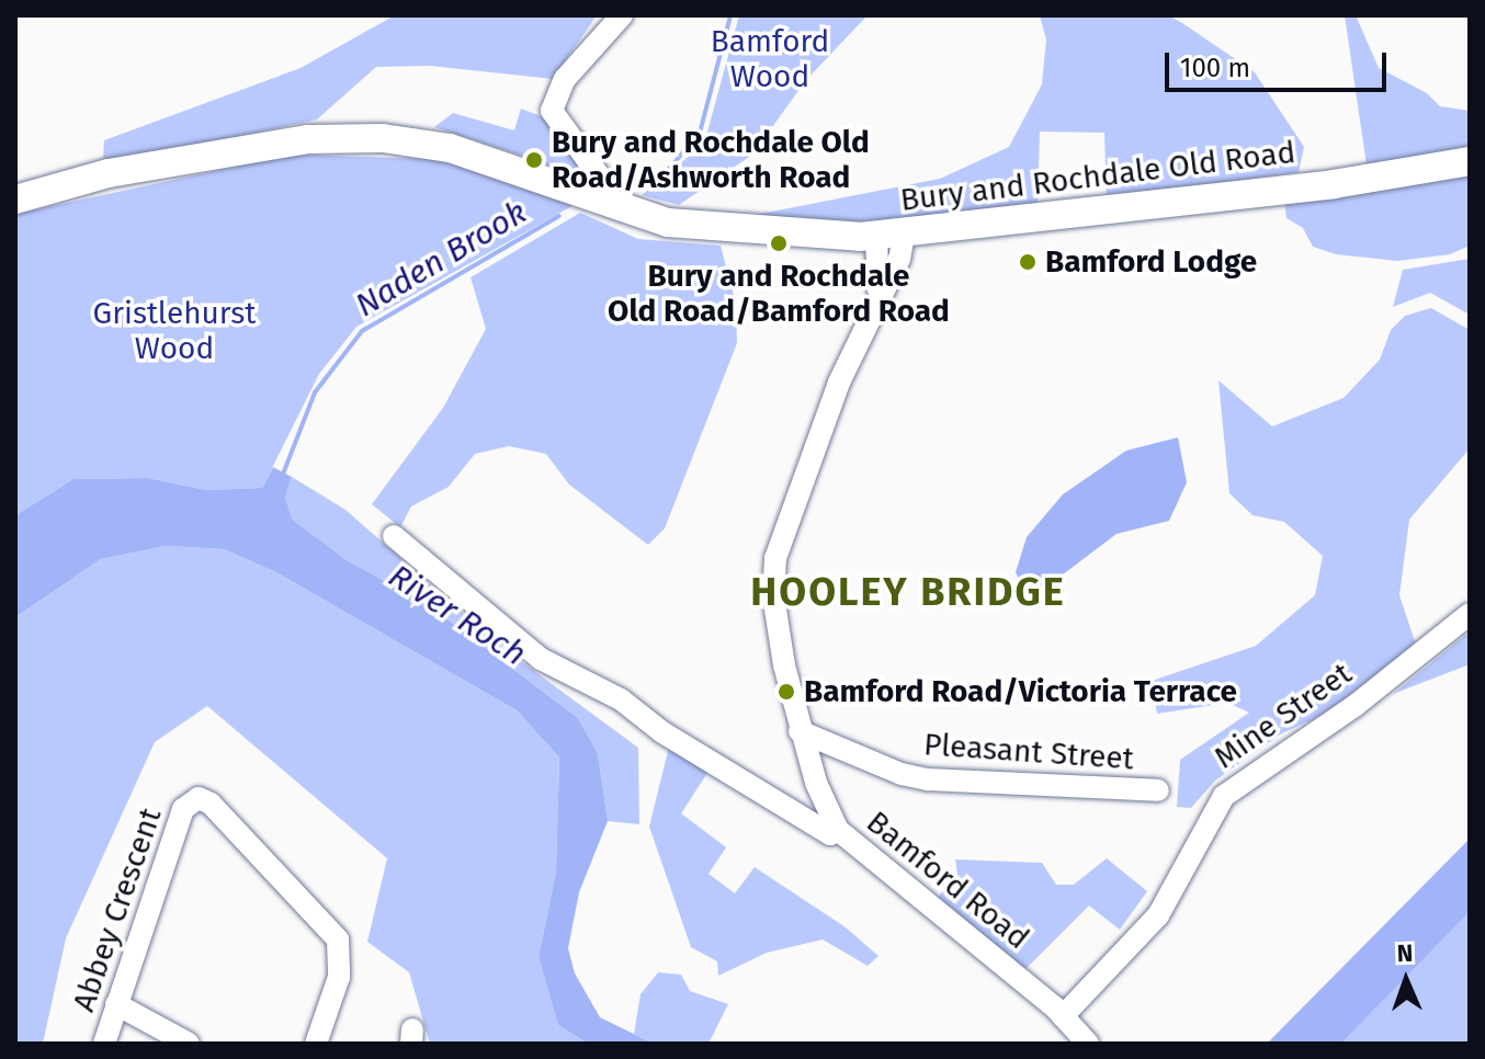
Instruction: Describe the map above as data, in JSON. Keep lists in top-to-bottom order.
{
  "streets": {
    "main road": ["Bury and Rochdale Old Road"],
    "street": [
      "Mine Street",
      "Pleasant Street",
      "Bamford Road",
      "Abbey Crescent"
    ]
  },
  "crossings": [
    ["Bury and Rochdale Old Road", "Bamford Road"],
    ["Mine Street", "Bamford Road"],
    ["Pleasant Street", "Bamford Road"]
  ],
  "districts": ["HOOLEY BRIDGE"],
  "water": ["Naden Brook", "River Roch"],
  "parks": ["Bamford Wood", "Gristlehurst Wood"],
  "places": [
    "Bury and Rochdale Old Road/Ashworth Road",
    "Bury and Rochdale Old Road/Bamford Road",
    "Bamford Lodge",
    "Bamford Road/Victoria Terrace"
  ],
  "scale_bar": "100 m",
  "north": "top"
}
